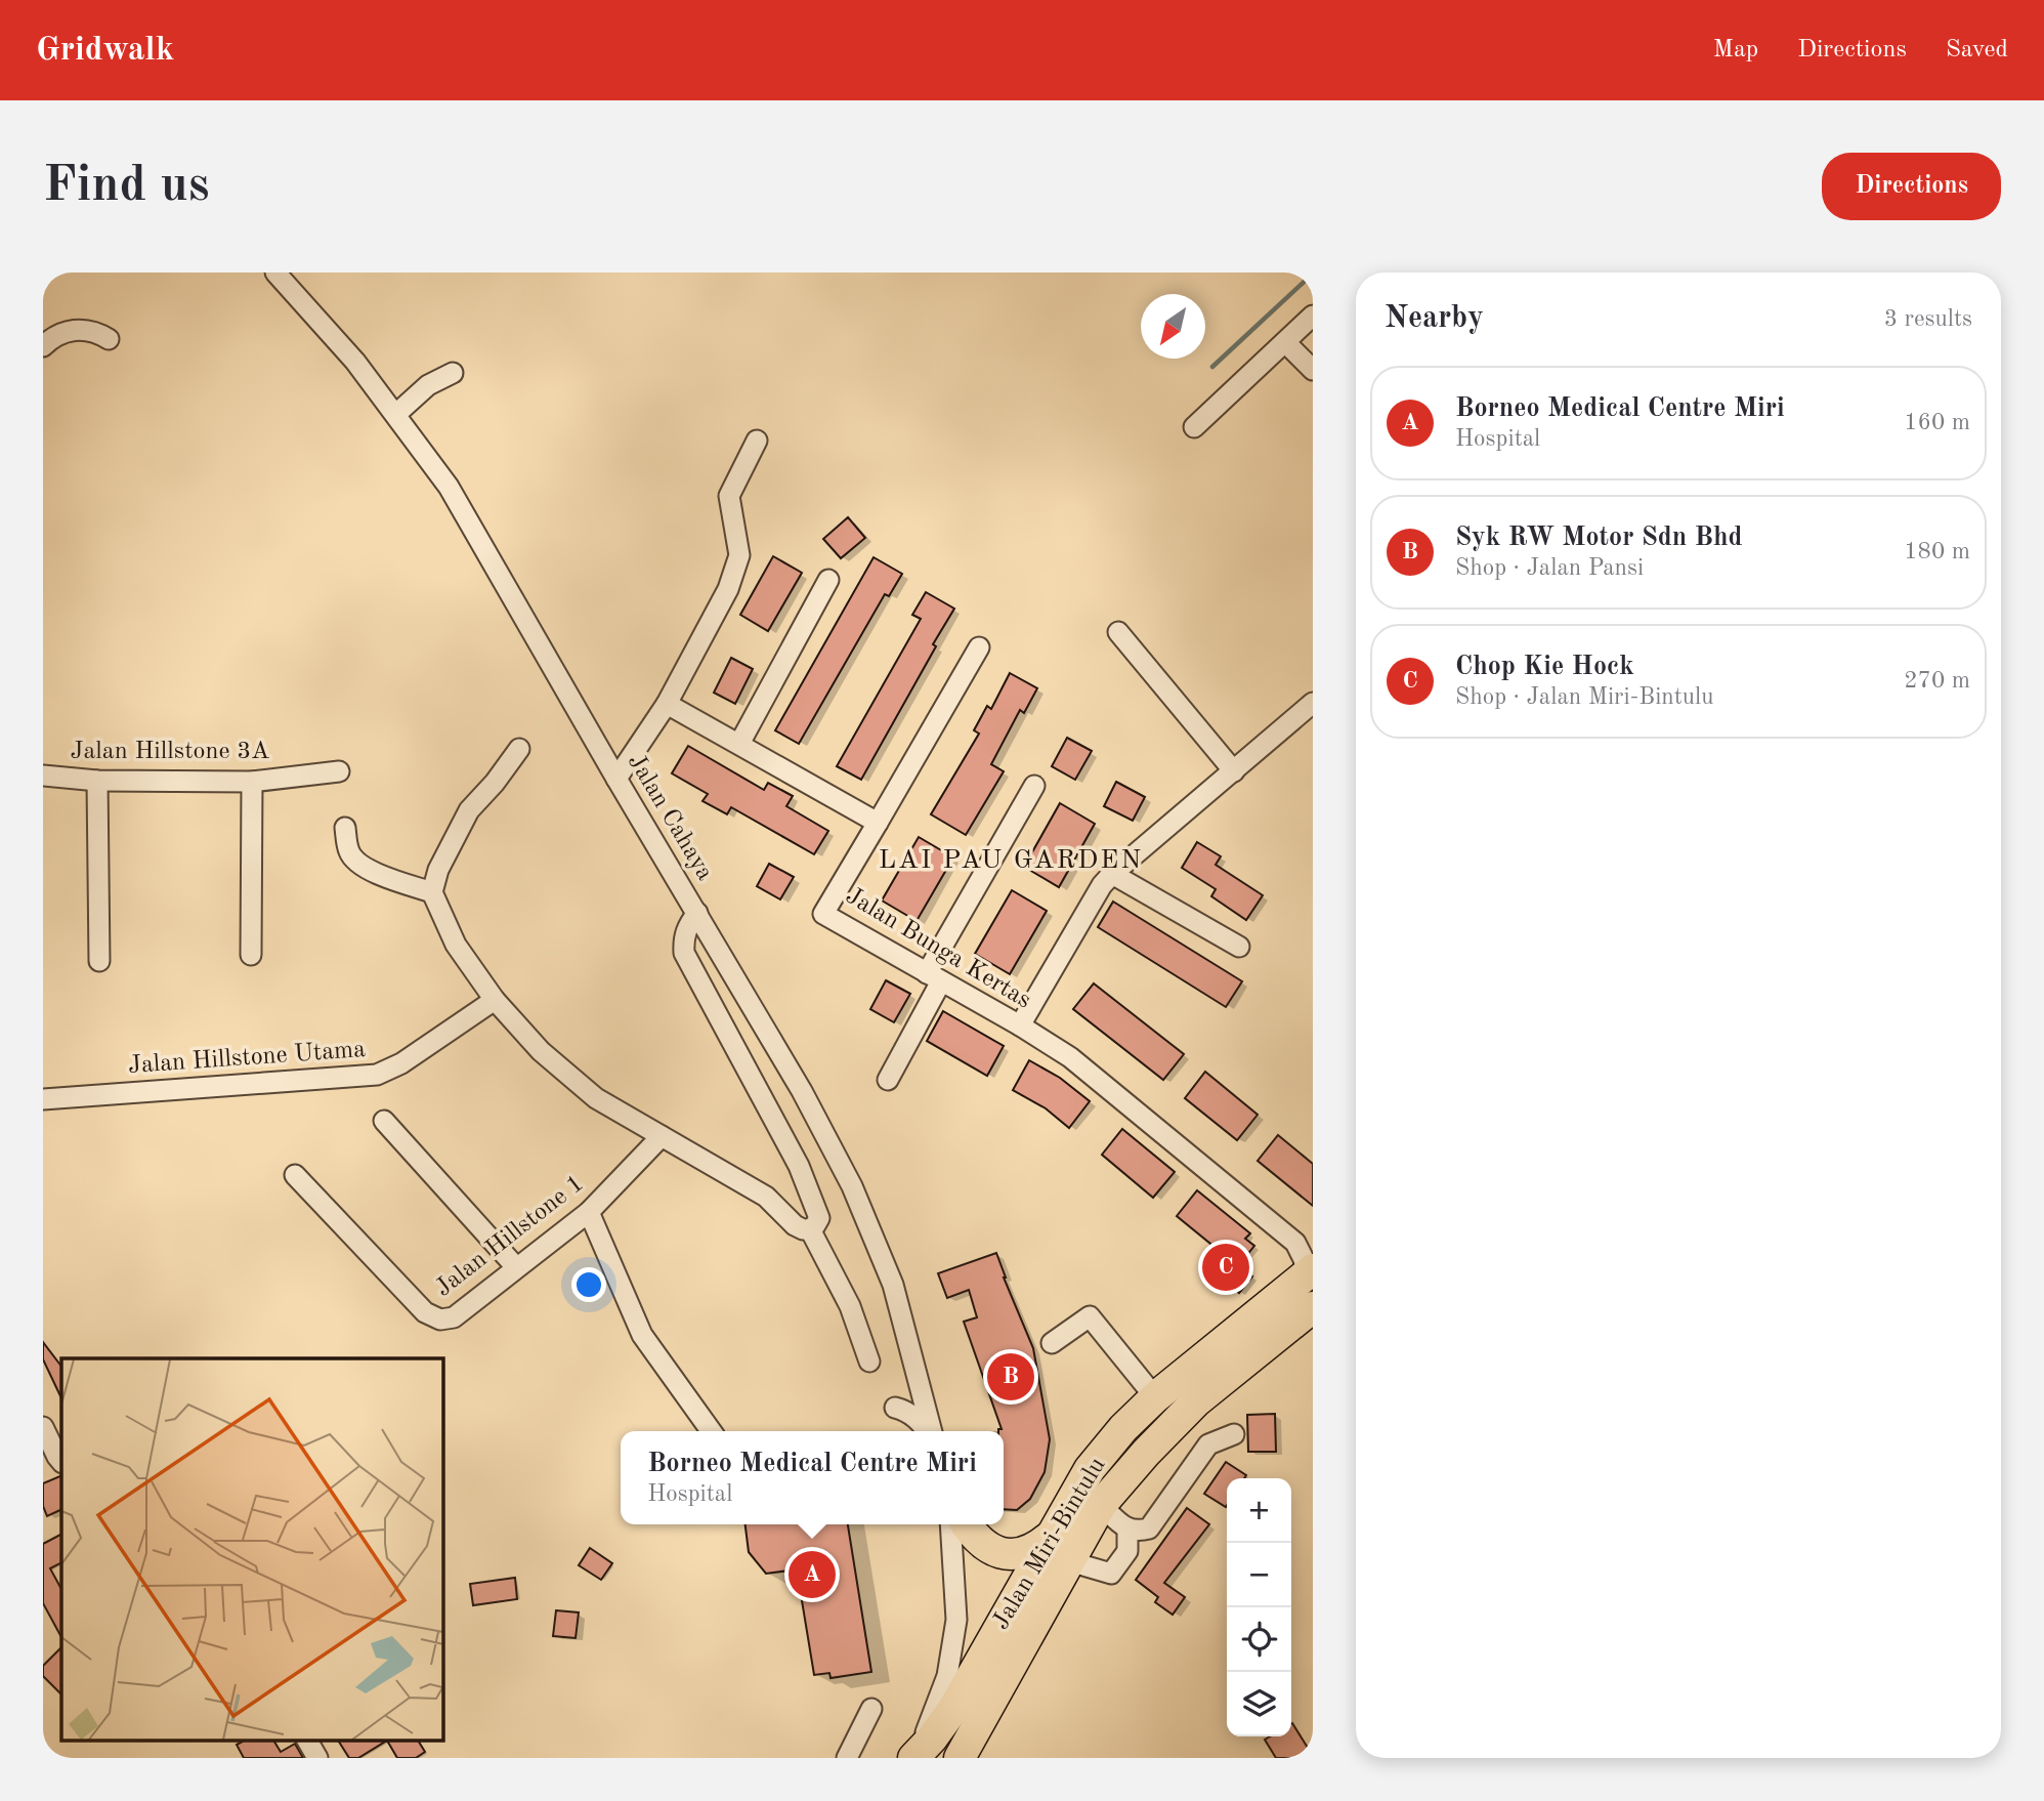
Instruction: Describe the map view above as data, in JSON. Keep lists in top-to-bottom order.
{
  "streets": {
    "highway": ["Jalan Miri-Bintulu"],
    "street": [
      "Jalan Hillstone 3A",
      "Jalan Cahaya",
      "Jalan Bunga Kertas",
      "Jalan Hillstone Utama",
      "Jalan Hillstone 1"
    ]
  },
  "crossings": [
    ["Jalan Bunga Kertas", "Jalan Miri-Bintulu"]
  ],
  "districts": ["LAI PAU GARDEN"],
  "north": "bottom left",
  "page": {
    "header": "Gridwalk",
    "nav": ["Map", "Directions", "Saved"],
    "buttons": "Directions",
    "title": "Find us",
    "heading": ["Nearby", "3 results"],
    "list": [
      {
        "mark": "A",
        "name": "Borneo Medical Centre Miri",
        "note": "Hospital",
        "value": "160 m"
      },
      {
        "mark": "B",
        "name": "Syk RW Motor Sdn Bhd",
        "note": "Shop · Jalan Pansi",
        "value": "180 m"
      },
      {
        "mark": "C",
        "name": "Chop Kie Hock",
        "note": "Shop · Jalan Miri-Bintulu",
        "value": "270 m"
      }
    ],
    "pins": ["C", "B", "A"],
    "popup": ["Borneo Medical Centre Miri", "Hospital"],
    "map_buttons": ["+", "−"]
  }
}
